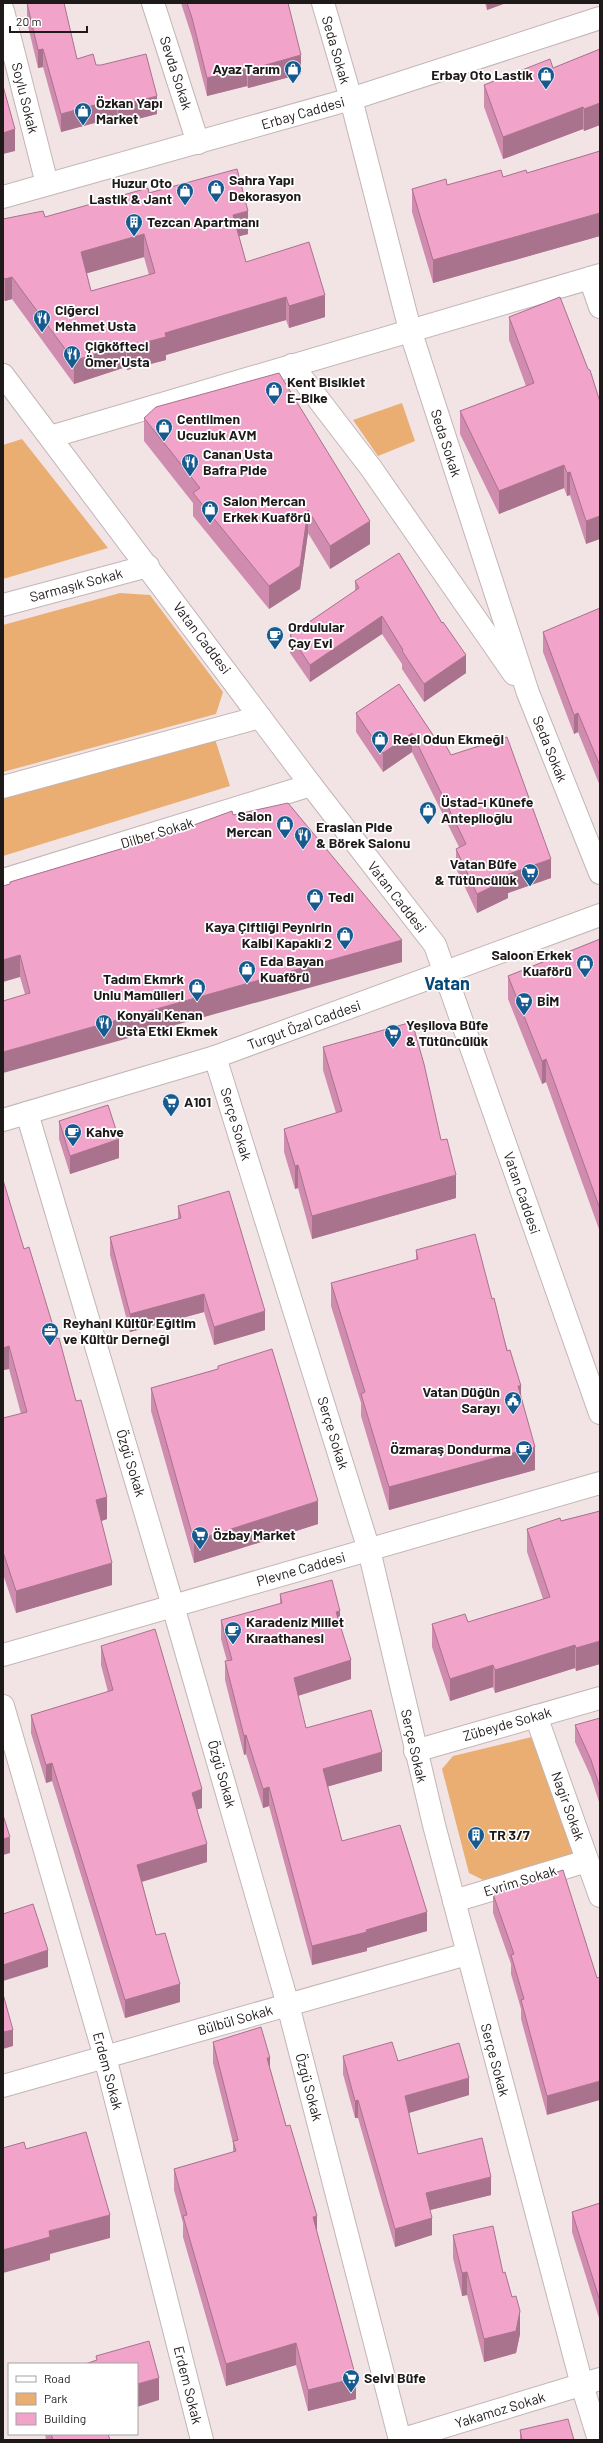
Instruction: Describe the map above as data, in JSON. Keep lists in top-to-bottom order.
{
  "streets": {
    "street": [
      "Seda Sokak",
      "Sevda Sokak",
      "Soylu Sokak",
      "Erbay Caddesi",
      "Sarmaşık Sokak",
      "Vatan Caddesi",
      "Dilber Sokak",
      "Turgut Özal Caddesi",
      "Serçe Sokak",
      "Özgü Sokak",
      "Plevne Caddesi",
      "Zübeyde Sokak",
      "Nagir Sokak",
      "Evrim Sokak",
      "Bülbül Sokak",
      "Erdem Sokak",
      "Yakamoz Sokak"
    ]
  },
  "crossings": [
    ["Seda Sokak", "Erbay Caddesi"],
    ["Sevda Sokak", "Erbay Caddesi"],
    ["Soylu Sokak", "Erbay Caddesi"],
    ["Sarmaşık Sokak", "Vatan Caddesi"],
    ["Vatan Caddesi", "Dilber Sokak"],
    ["Vatan Caddesi", "Turgut Özal Caddesi"],
    ["Turgut Özal Caddesi", "Serçe Sokak"],
    ["Turgut Özal Caddesi", "Özgü Sokak"],
    ["Serçe Sokak", "Plevne Caddesi"],
    ["Serçe Sokak", "Zübeyde Sokak"],
    ["Serçe Sokak", "Evrim Sokak"],
    ["Serçe Sokak", "Bülbül Sokak"],
    ["Serçe Sokak", "Yakamoz Sokak"],
    ["Özgü Sokak", "Plevne Caddesi"],
    ["Özgü Sokak", "Bülbül Sokak"],
    ["Özgü Sokak", "Yakamoz Sokak"],
    ["Zübeyde Sokak", "Nagir Sokak"],
    ["Nagir Sokak", "Evrim Sokak"],
    ["Bülbül Sokak", "Erdem Sokak"]
  ],
  "districts": ["Vatan"],
  "places": {
    "shop": [
      "Ayaz Tarım",
      "Erbay Oto Lastik",
      "Özkan Yapı Market",
      "Sahra Yapı Dekorasyon",
      "Huzur Oto Lastik & Jant",
      "Kent Bisiklet E-Bike",
      "Centilmen Ucuzluk AVM",
      "Salon Mercan Erkek Kuaförü",
      "Reel Odun Ekmeği",
      "Üstad-ı Künefe Anteplioğlu",
      "Salon Mercan",
      "Tedi",
      "Kaya Çiftliği Peynirin Kalbi Kapaklı 2",
      "Saloon Erkek Kuaförü",
      "Eda Bayan Kuaförü",
      "Tadım Ekmrk Unlu Mamülleri"
    ],
    "building": ["Tezcan Apartmanı", "TR 3/7"],
    "restaurant": [
      "Ciğerci Mehmet Usta",
      "Çiğköfteci Ömer Usta",
      "Canan Usta Bafra Pide",
      "Eraslan Pide & Börek Salonu",
      "Konyalı Kenan Usta Etki Ekmek"
    ],
    "cafe": [
      "Ordulular Çay Evi",
      "Kahve",
      "Özmaraş Dondurma",
      "Karadeniz Millet Kıraathanesi"
    ],
    "supermarket": [
      "Vatan Büfe & Tütüncülük",
      "BİM",
      "Yeşilova Büfe & Tütüncülük",
      "A101",
      "Özbay Market",
      "Selvi Büfe"
    ],
    "office": ["Reyhani Kültür Eğitim ve Kültür Derneği"],
    "public building": ["Vatan Düğün Sarayı"]
  },
  "legend": ["Road", "Park", "Building"],
  "scale_bar": "20 m"
}
